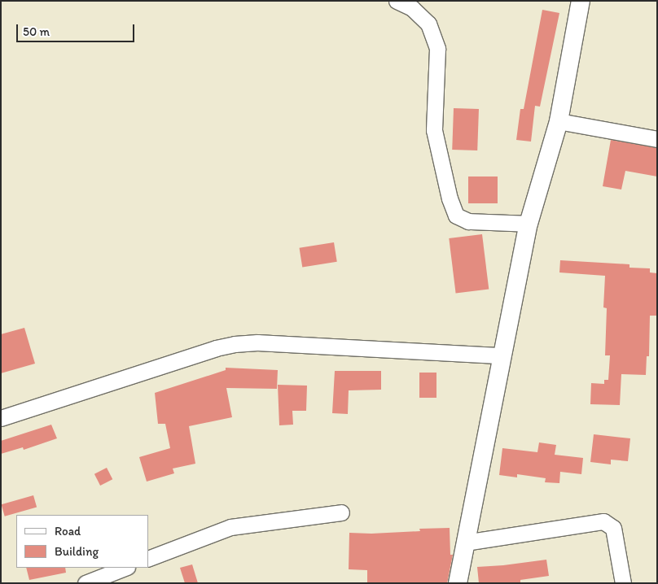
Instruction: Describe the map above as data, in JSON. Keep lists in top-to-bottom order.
{
  "legend": ["Road", "Building"],
  "scale_bar": "50 m"
}
